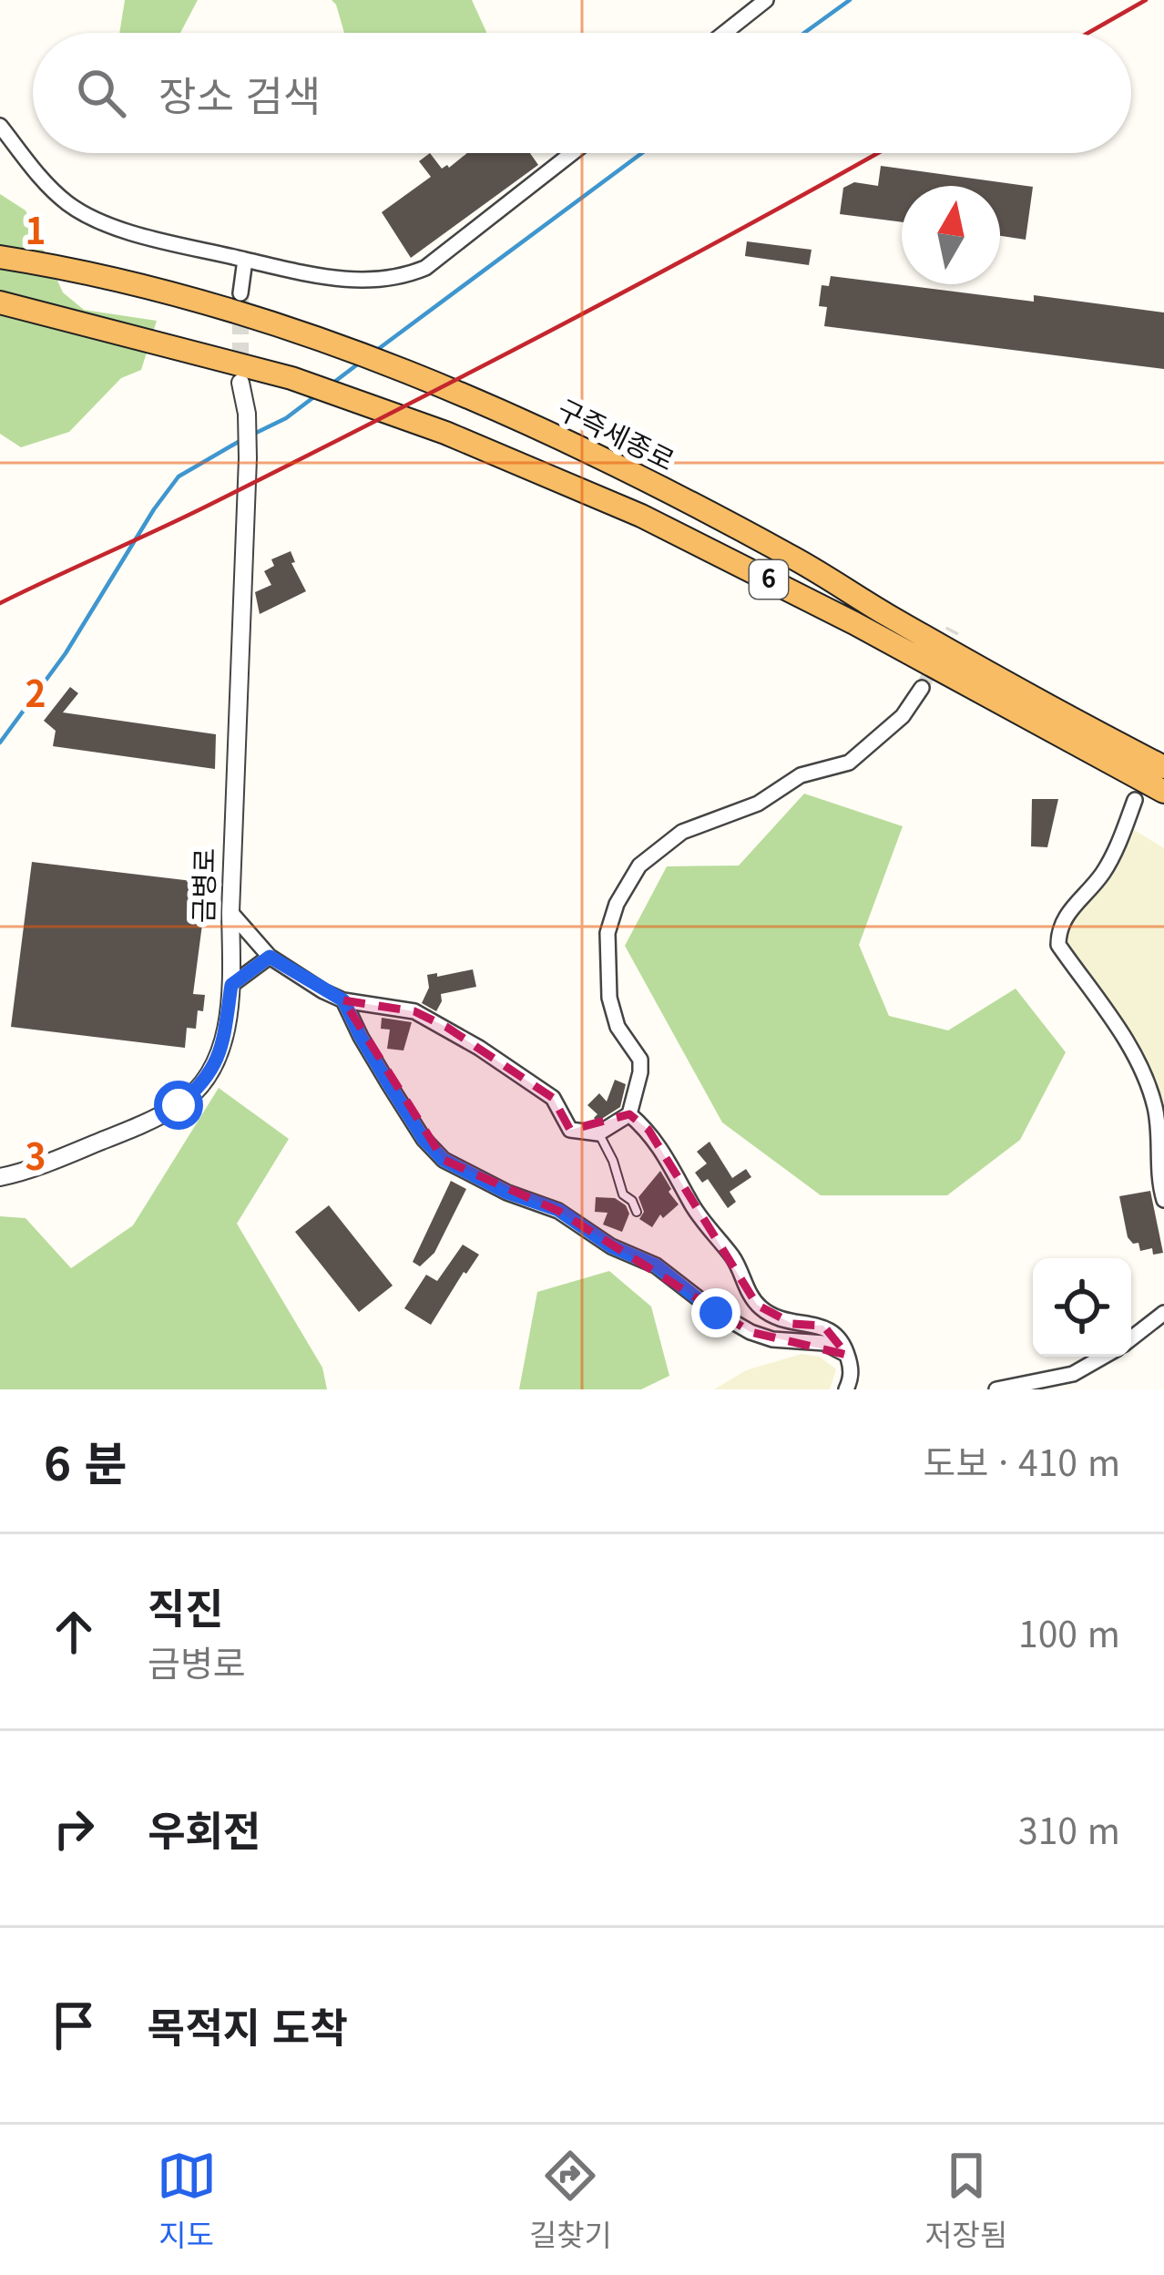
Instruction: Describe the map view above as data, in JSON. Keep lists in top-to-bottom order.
{
  "streets": {
    "highway": ["구즉세종로", "6"],
    "street": ["금병로"]
  },
  "north": "top",
  "page": {
    "search": "장소 검색",
    "heading": ["6 분", "도보 · 410 m"],
    "list": [
      ["직진", "금병로", "100 m"],
      ["우회전", "310 m"],
      "목적지 도착"
    ],
    "nav": ["지도", "길찾기", "저장됨"]
  },
  "grid": {
    "rows": ["1", "2", "3"]
  }
}
